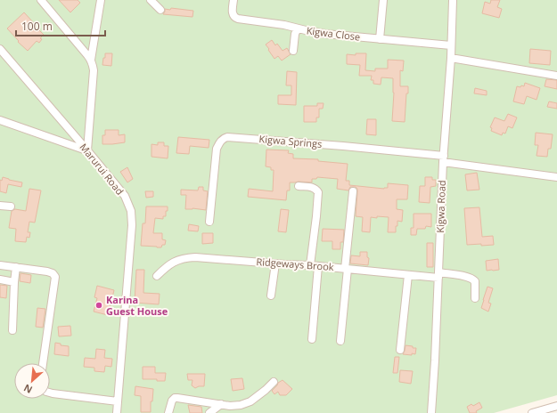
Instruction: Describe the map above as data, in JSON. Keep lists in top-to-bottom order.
{
  "streets": {
    "street": [
      "Kigwa Close",
      "Kigwa Springs",
      "Marurui Road",
      "Kigwa Road",
      "Ridgeways Brook"
    ]
  },
  "crossings": [
    ["Kigwa Close", "Kigwa Road"],
    ["Kigwa Springs", "Kigwa Road"],
    ["Kigwa Road", "Ridgeways Brook"]
  ],
  "places": ["Karina Guest House"],
  "scale_bar": "100 m",
  "north": "bottom left"
}
